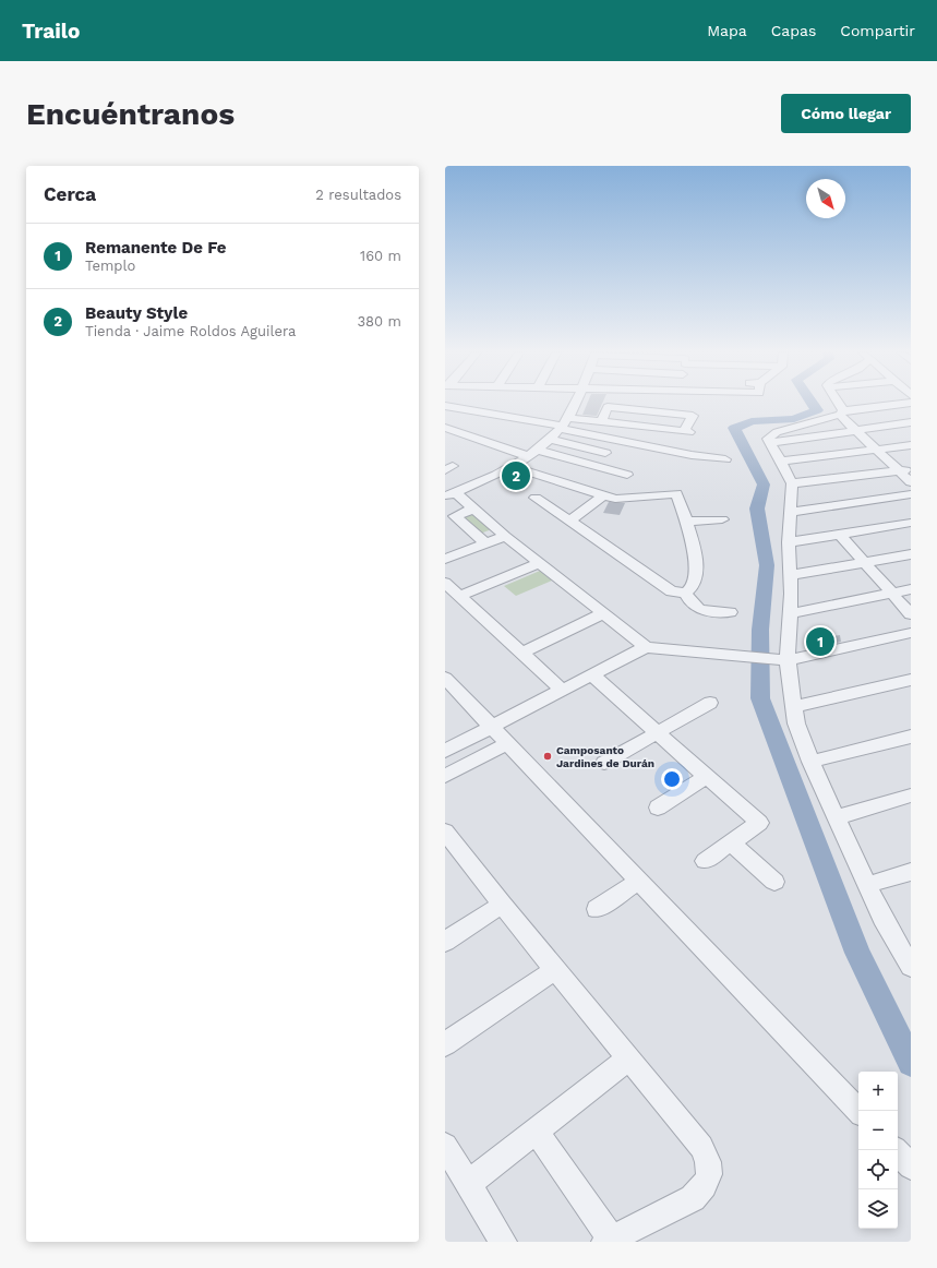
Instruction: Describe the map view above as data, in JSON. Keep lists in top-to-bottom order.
{
  "places": ["Camposanto Jardines de Durán"],
  "north": "bottom right",
  "page": {
    "header": "Trailo",
    "nav": ["Mapa", "Capas", "Compartir"],
    "buttons": "Cómo llegar",
    "title": "Encuéntranos",
    "heading": ["Cerca", "2 resultados"],
    "list": [
      {
        "mark": "1",
        "name": "Remanente De Fe",
        "note": "Templo",
        "value": "160 m"
      },
      {
        "mark": "2",
        "name": "Beauty Style",
        "note": "Tienda · Jaime Roldos Aguilera",
        "value": "380 m"
      }
    ],
    "pins": ["2", "1"],
    "map_buttons": ["+", "−"]
  }
}
